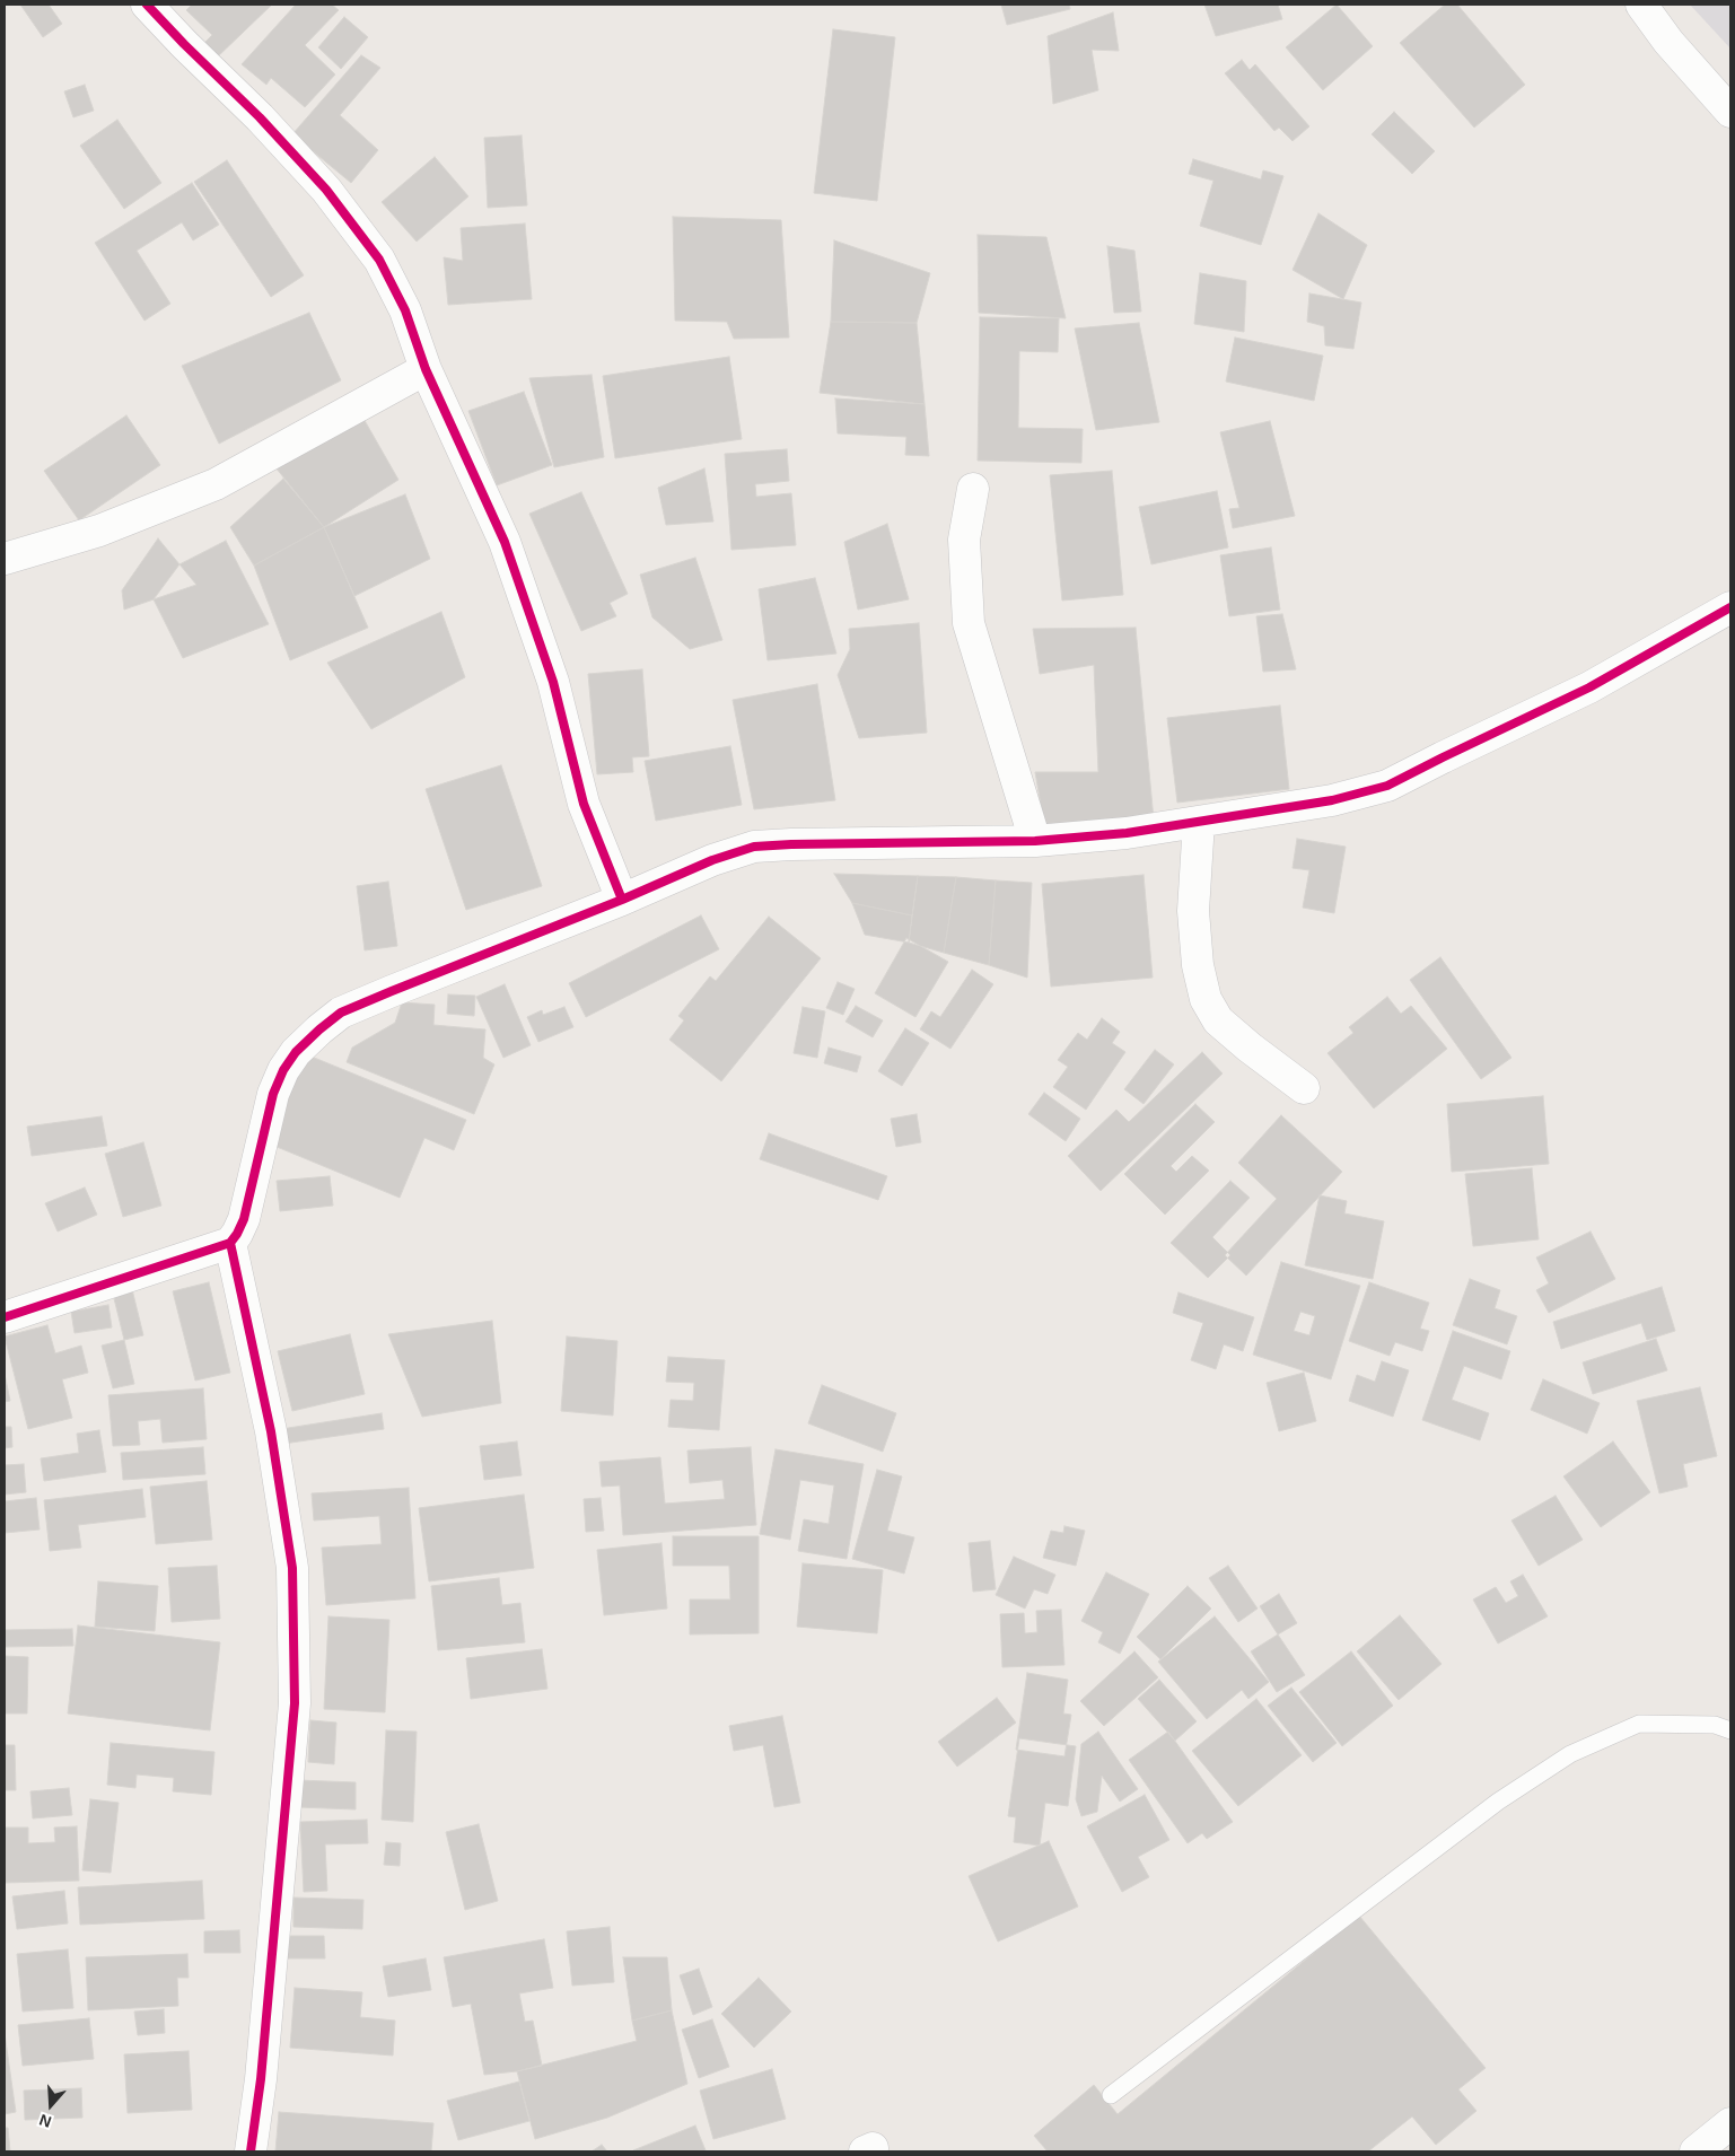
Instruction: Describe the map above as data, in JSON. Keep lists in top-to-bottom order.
{
  "north": "bottom"
}
